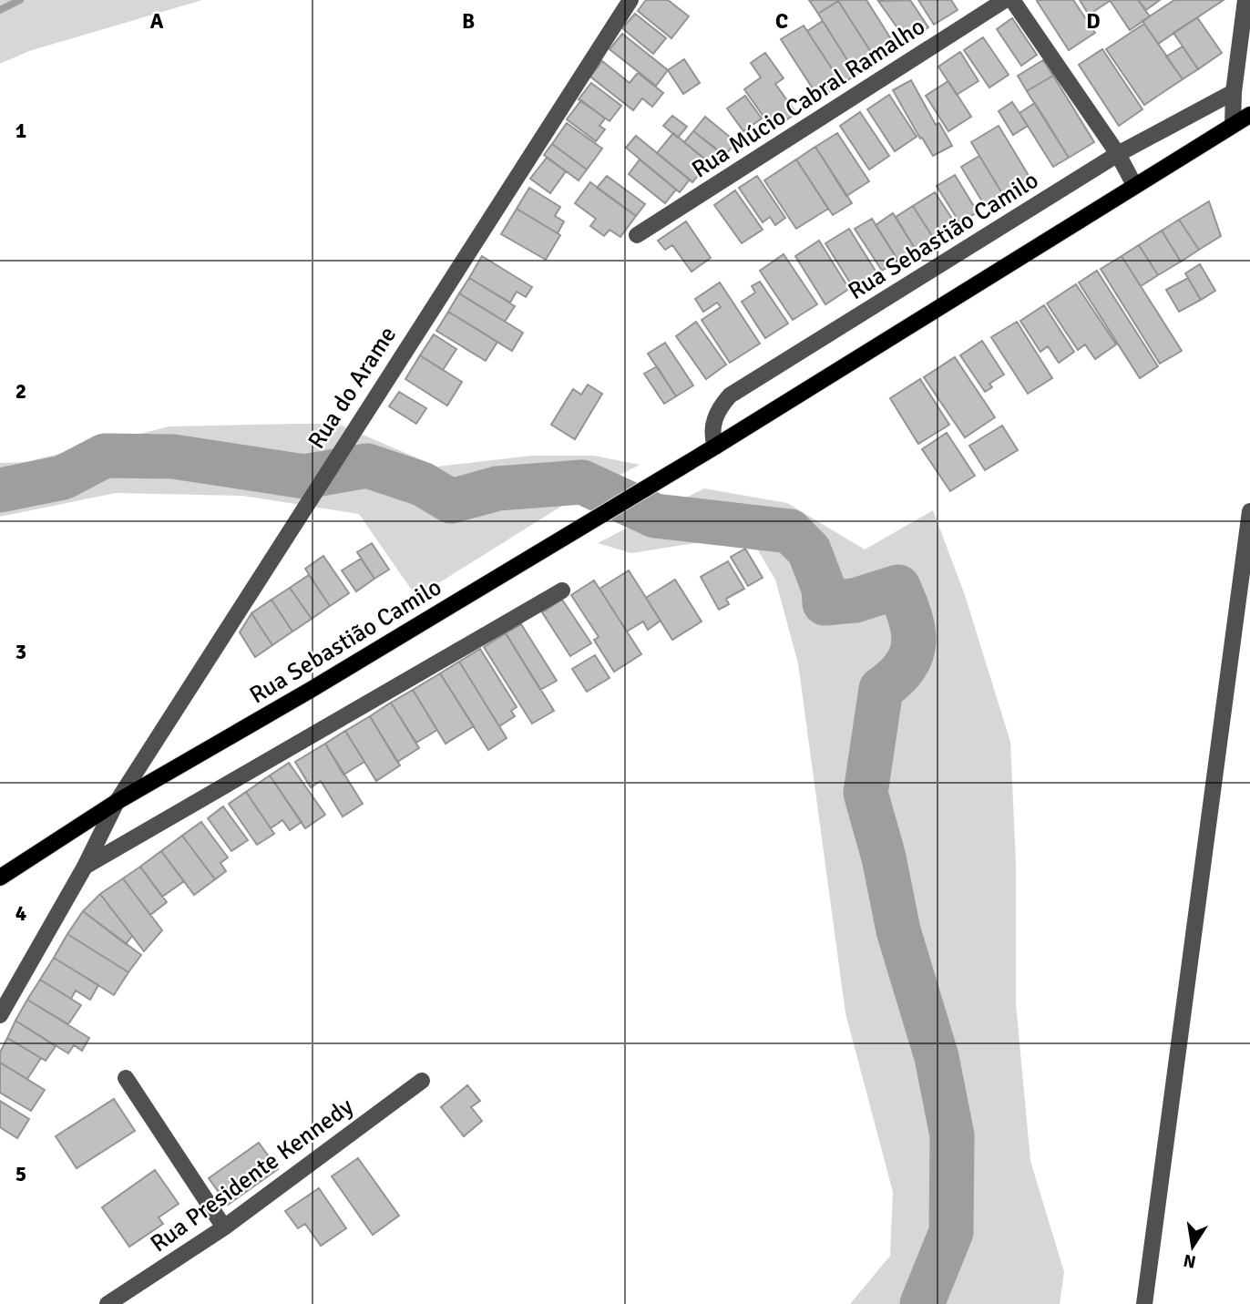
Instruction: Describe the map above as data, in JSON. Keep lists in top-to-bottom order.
{
  "streets": {
    "main road": ["Rua Sebastião Camilo"],
    "street": ["Rua Múcio Cabral Ramalho", "Rua do Arame", "Rua Presidente Kennedy"]
  },
  "crossings": [
    ["Rua Sebastião Camilo", "Rua do Arame"]
  ],
  "north": "bottom",
  "grid": {
    "columns": [
      "A",
      "B",
      "C",
      "D"
    ],
    "rows": [
      "1",
      "2",
      "3",
      "4",
      "5"
    ]
  }
}
